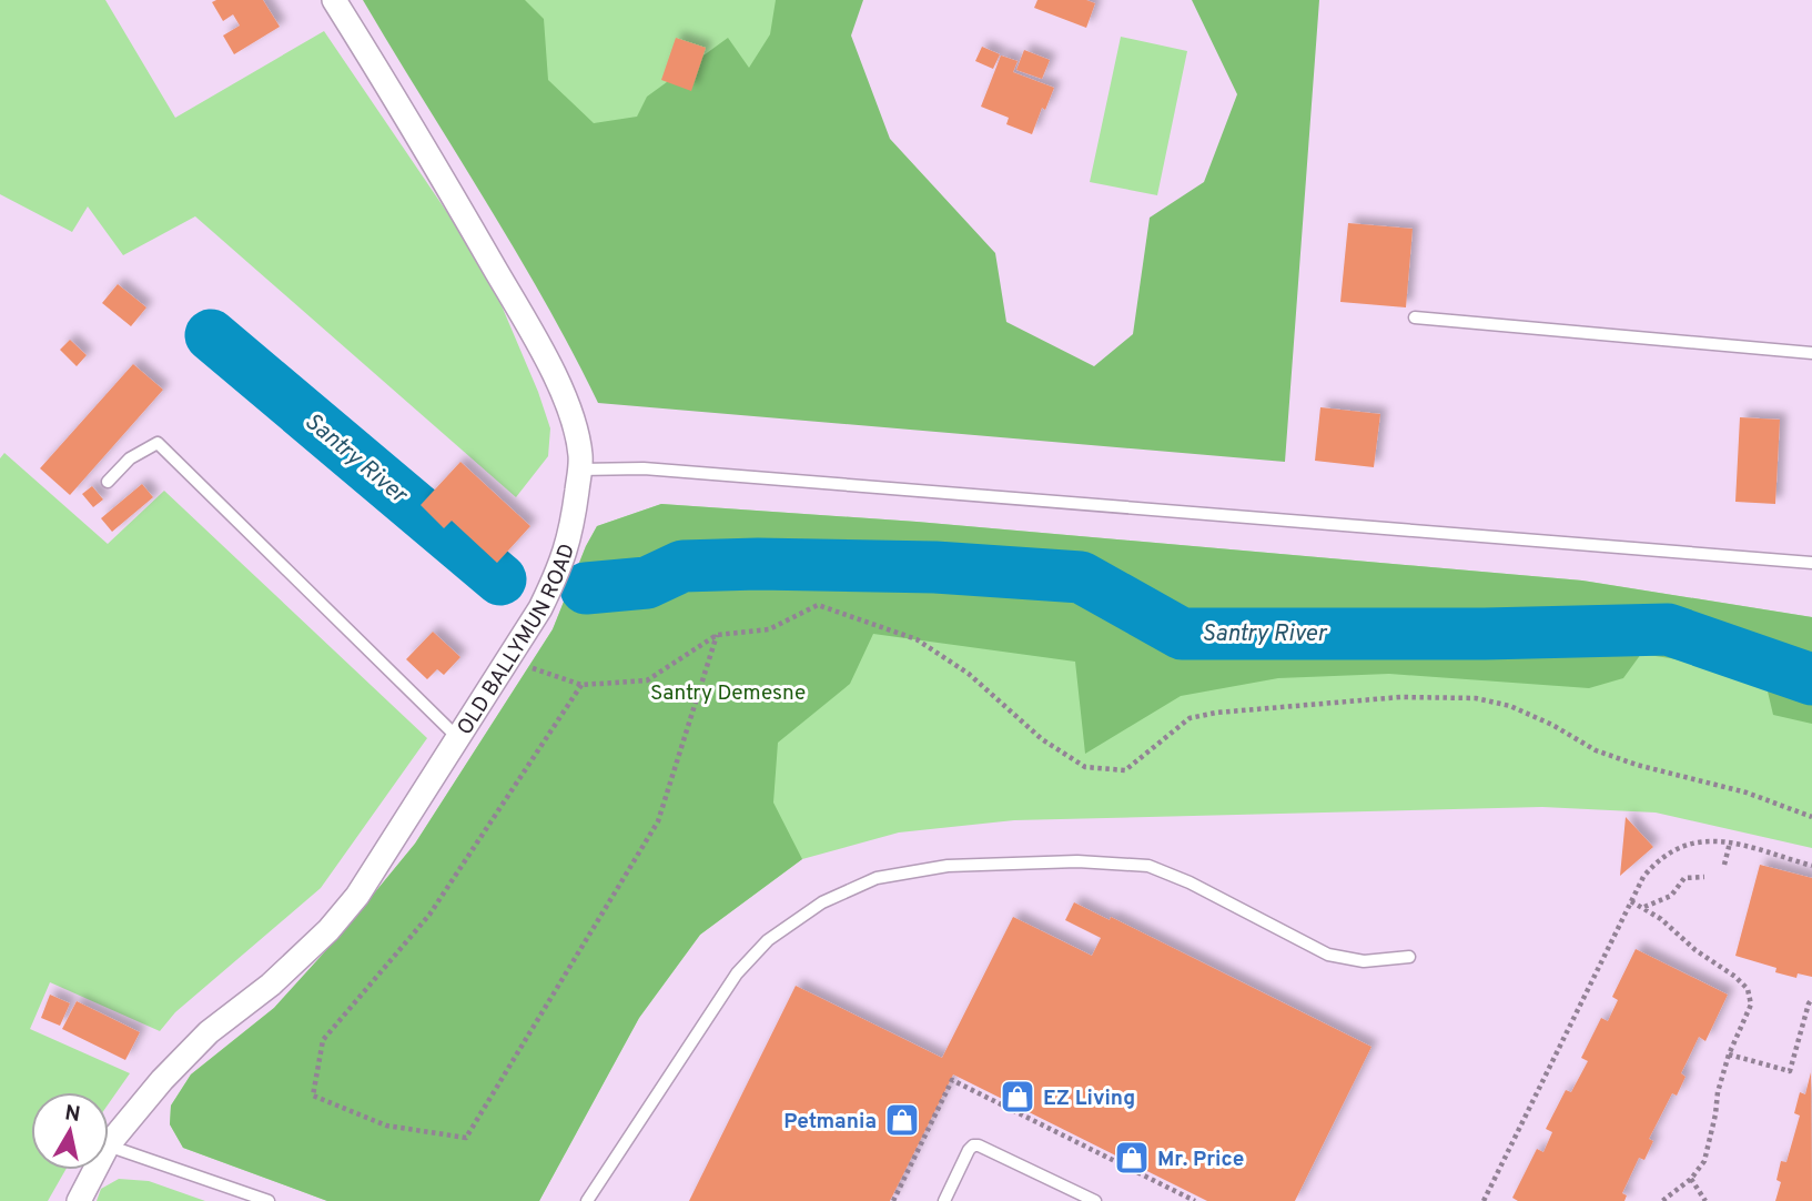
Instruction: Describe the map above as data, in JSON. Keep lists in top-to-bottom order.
{
  "streets": {
    "street": ["OLD BALLYMUN ROAD"]
  },
  "water": ["Santry River"],
  "parks": ["Santry Demesne"],
  "places": {
    "shop": ["EZ Living", "Petmania", "Mr. Price"]
  },
  "north": "top"
}
